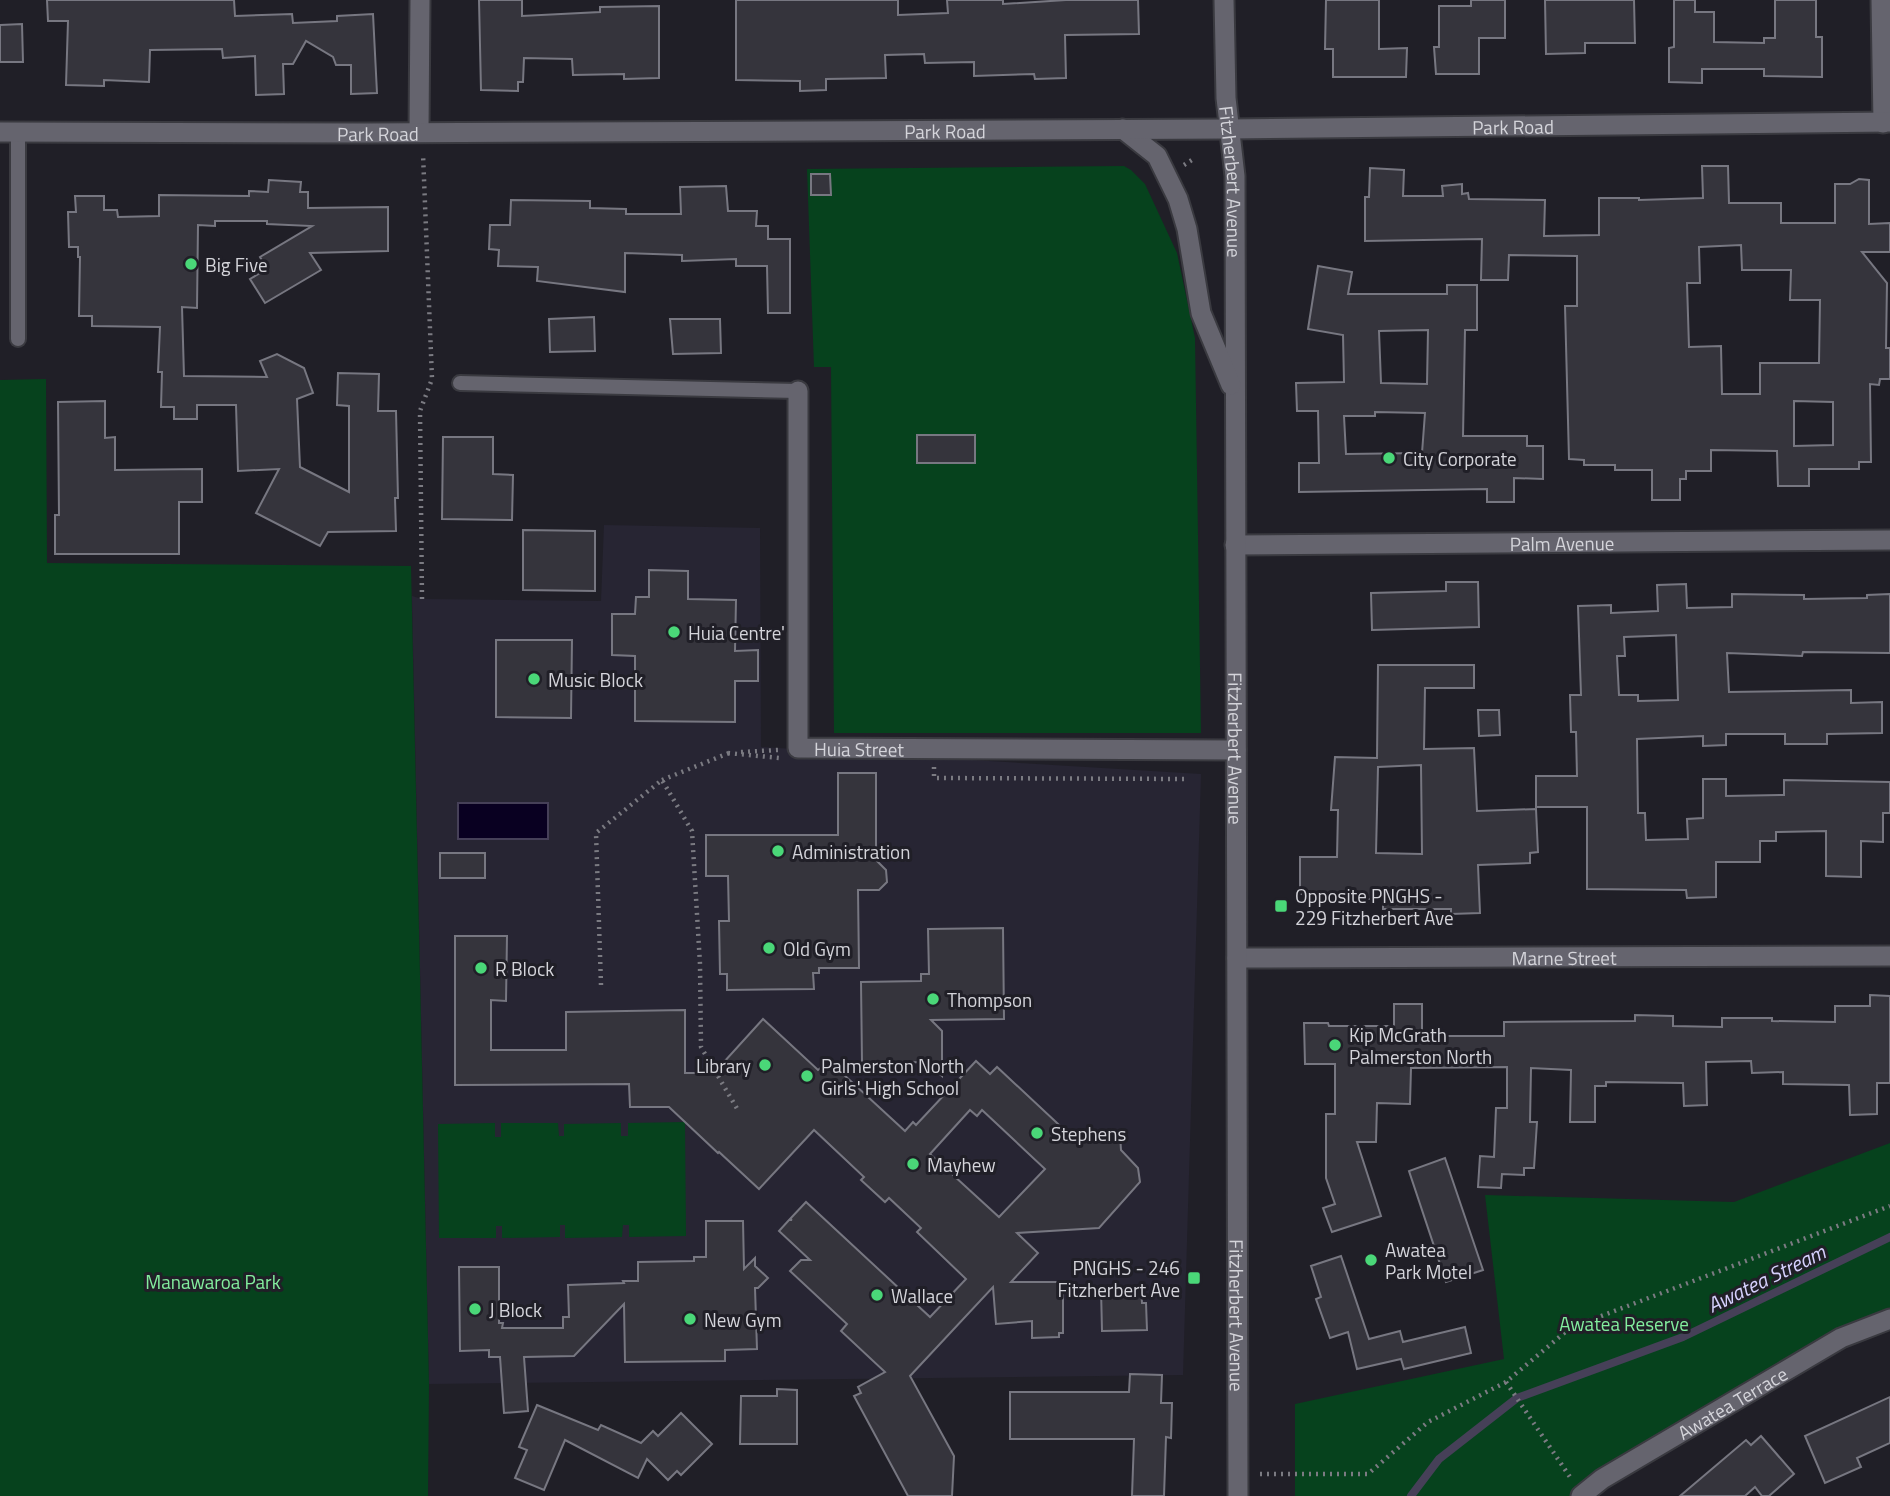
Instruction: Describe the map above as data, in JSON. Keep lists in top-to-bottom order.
{
  "streets": {
    "street": [
      "Park Road",
      "Fitzherbert Avenue",
      "Palm Avenue",
      "Huia Street",
      "Marne Street",
      "Awatea Terrace"
    ]
  },
  "crossings": [
    ["Park Road", "Fitzherbert Avenue"],
    ["Fitzherbert Avenue", "Palm Avenue"],
    ["Fitzherbert Avenue", "Huia Street"],
    ["Fitzherbert Avenue", "Marne Street"]
  ],
  "water": ["Awatea Stream"],
  "parks": ["Manawaroa Park", "Awatea Reserve"],
  "places": {
    "other": [
      "Big Five",
      "City Corporate",
      "Huia Centre'",
      "Music Block",
      "Administration",
      "Old Gym",
      "R Block",
      "Thompson",
      "Kip McGrath Palmerston North",
      "Library",
      "Palmerston North Girls' High School",
      "Stephens",
      "Mayhew",
      "Awatea Park Motel",
      "Wallace",
      "J Block",
      "New Gym"
    ],
    "transit": ["Opposite PNGHS - 229 Fitzherbert Ave", "PNGHS - 246 Fitzherbert Ave"]
  }
}
